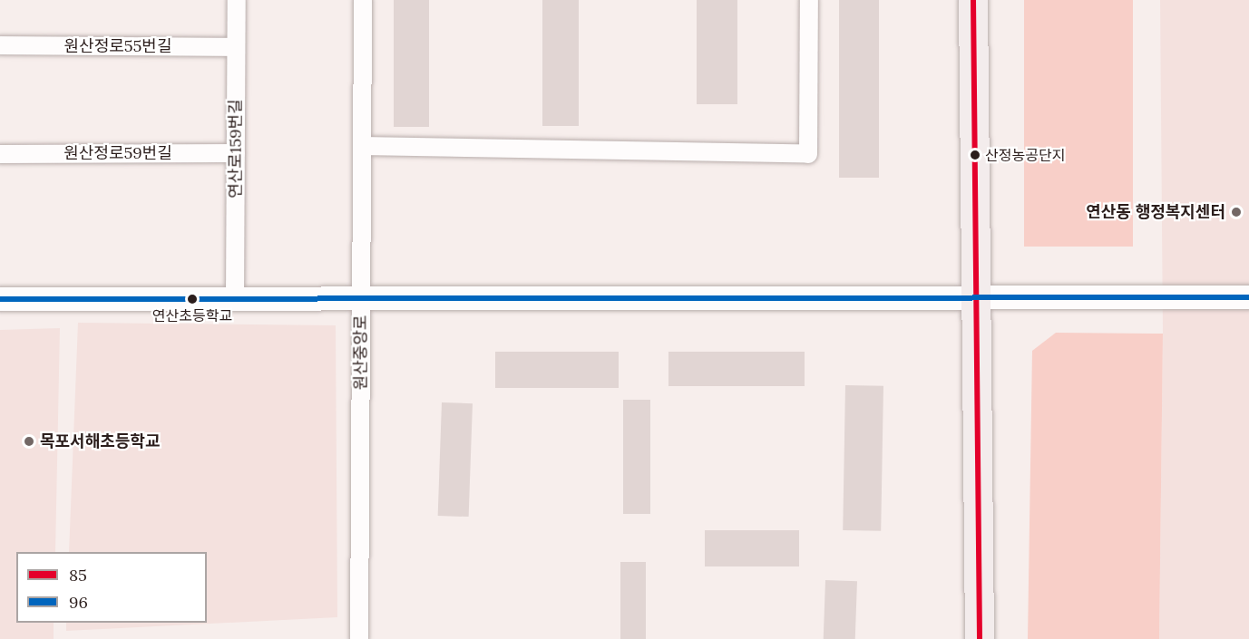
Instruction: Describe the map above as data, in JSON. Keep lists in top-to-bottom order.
{
  "streets": {
    "street": [
      "원산정로55번길",
      "연산로159번길",
      "원산정로59번길",
      "원산중앙로"
    ]
  },
  "crossings": [
    ["원산정로55번길", "연산로159번길"],
    ["연산로159번길", "원산정로59번길"]
  ],
  "places": [
    "산정농공단지",
    "연산동 행정복지센터",
    "연산초등학교",
    "목포서해초등학교"
  ],
  "lines": ["transit line 85", "transit line 96"],
  "legend": ["85", "96"]
}
